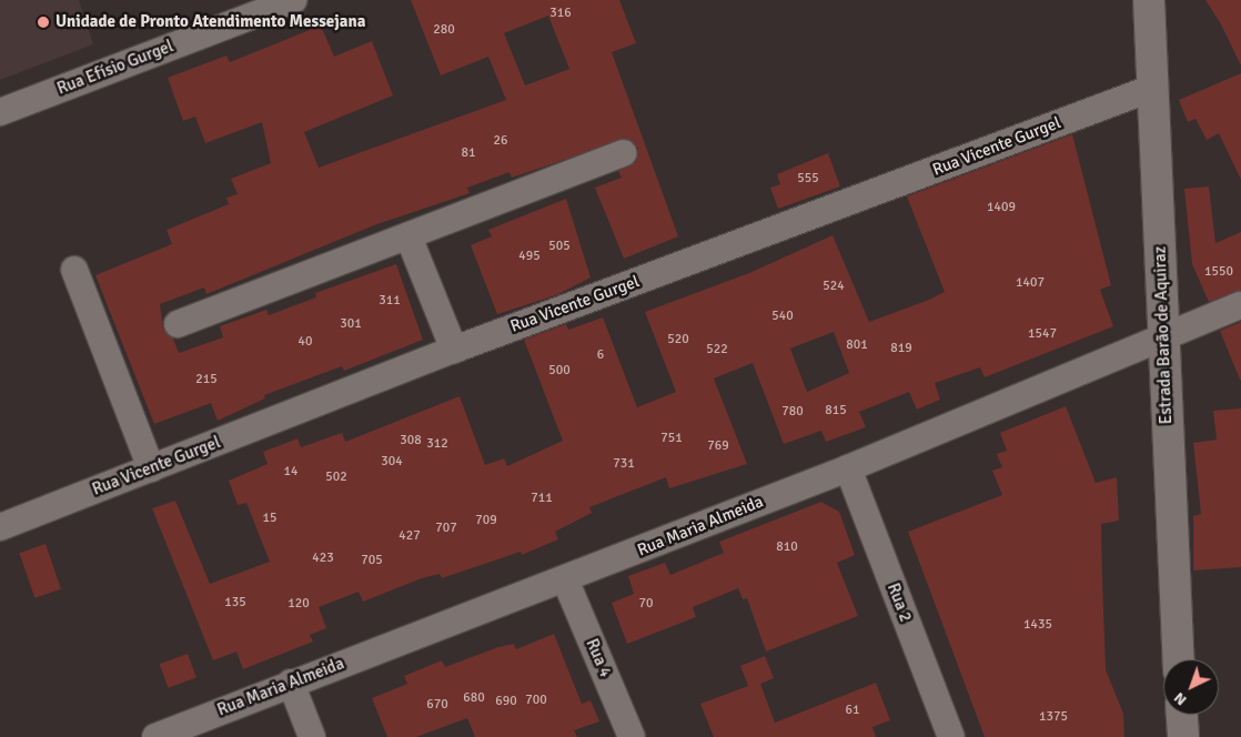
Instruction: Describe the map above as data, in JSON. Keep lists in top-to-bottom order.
{
  "streets": {
    "street": [
      "Rua Efísio Gurgel",
      "Rua Vicente Gurgel",
      "Estrada Barão de Aquiraz",
      "Rua Maria Almeida",
      "Rua 2",
      "Rua 4"
    ]
  },
  "crossings": [
    ["Rua Vicente Gurgel", "Estrada Barão de Aquiraz"],
    ["Estrada Barão de Aquiraz", "Rua Maria Almeida"],
    ["Rua Maria Almeida", "Rua 2"],
    ["Rua Maria Almeida", "Rua 4"]
  ],
  "places": ["Unidade de Pronto Atendimento Messejana"],
  "house_numbers": [
    "316",
    "280",
    "26",
    "81",
    "555",
    "1409",
    "505",
    "495",
    "1550",
    "1407",
    "524",
    "311",
    "540",
    "301",
    "1547",
    "520",
    "40",
    "801",
    "819",
    "522",
    "6",
    "500",
    "215",
    "815",
    "780",
    "751",
    "308",
    "312",
    "769",
    "304",
    "731",
    "14",
    "502",
    "711",
    "15",
    "709",
    "707",
    "427",
    "810",
    "423",
    "705",
    "135",
    "120",
    "70",
    "1435",
    "680",
    "700",
    "690",
    "670",
    "61",
    "1375"
  ],
  "north": "bottom left"
}
